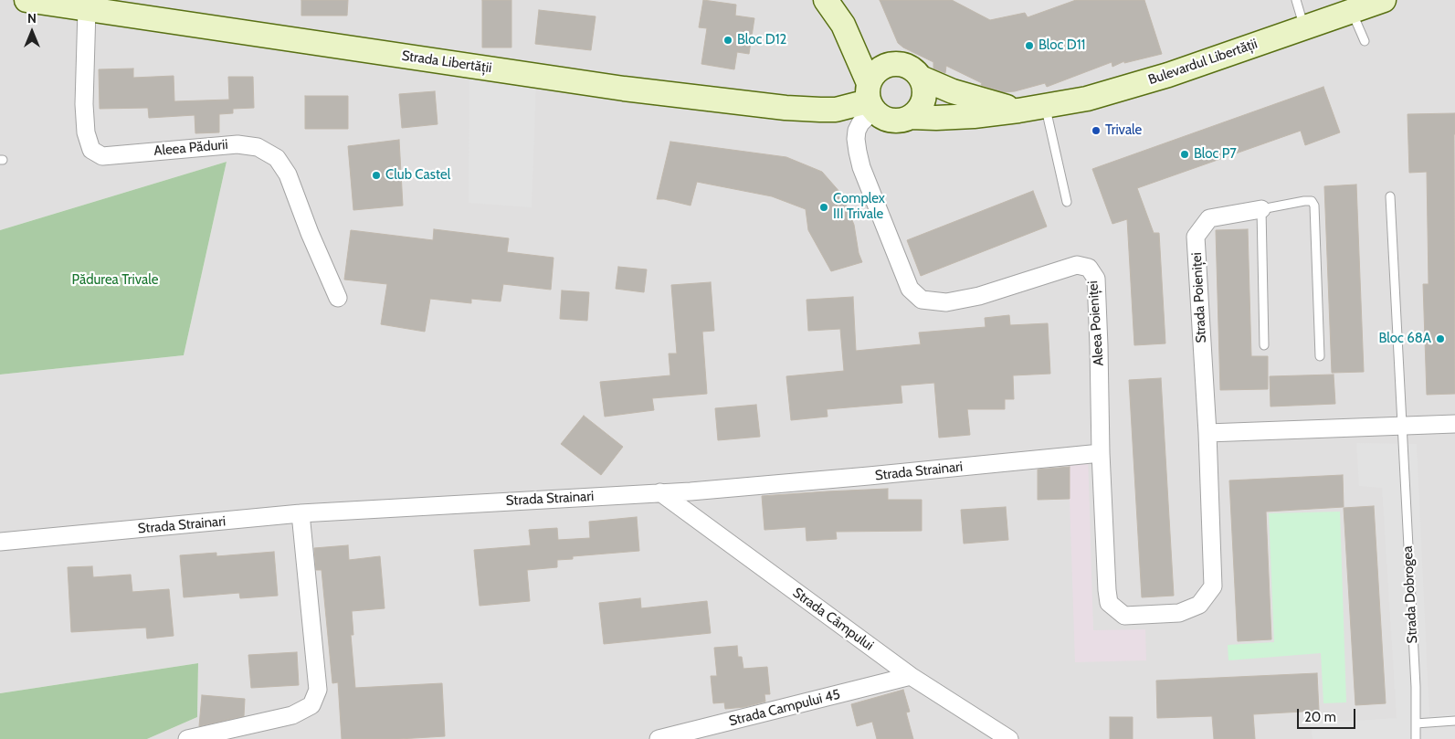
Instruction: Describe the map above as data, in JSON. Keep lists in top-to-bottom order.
{
  "streets": {
    "main road": ["Strada Libertății", "Bulevardul Libertății"],
    "street": [
      "Aleea Pădurii",
      "Strada Poieniței",
      "Aleea Poieniței",
      "Strada Strainari",
      "Strada Câmpului",
      "Strada Campului 45"
    ],
    "lane": ["Strada Dobrogea"]
  },
  "crossings": [
    ["Strada Libertății", "Bulevardul Libertății"],
    ["Strada Libertății", "Aleea Pădurii"],
    ["Strada Libertății", "Aleea Poieniței"],
    ["Bulevardul Libertății", "Aleea Poieniței"],
    ["Strada Poieniței", "Aleea Poieniței"],
    ["Aleea Poieniței", "Strada Strainari"],
    ["Strada Strainari", "Strada Câmpului"],
    ["Strada Câmpului", "Strada Campului 45"]
  ],
  "parks": ["Pădurea Trivale"],
  "places": [
    "Bloc D12",
    "Bloc D11",
    "Trivale",
    "Bloc P7",
    "Club Castel",
    "Complex III Trivale",
    "Bloc 68A"
  ],
  "scale_bar": "20 m",
  "north": "top"
}
